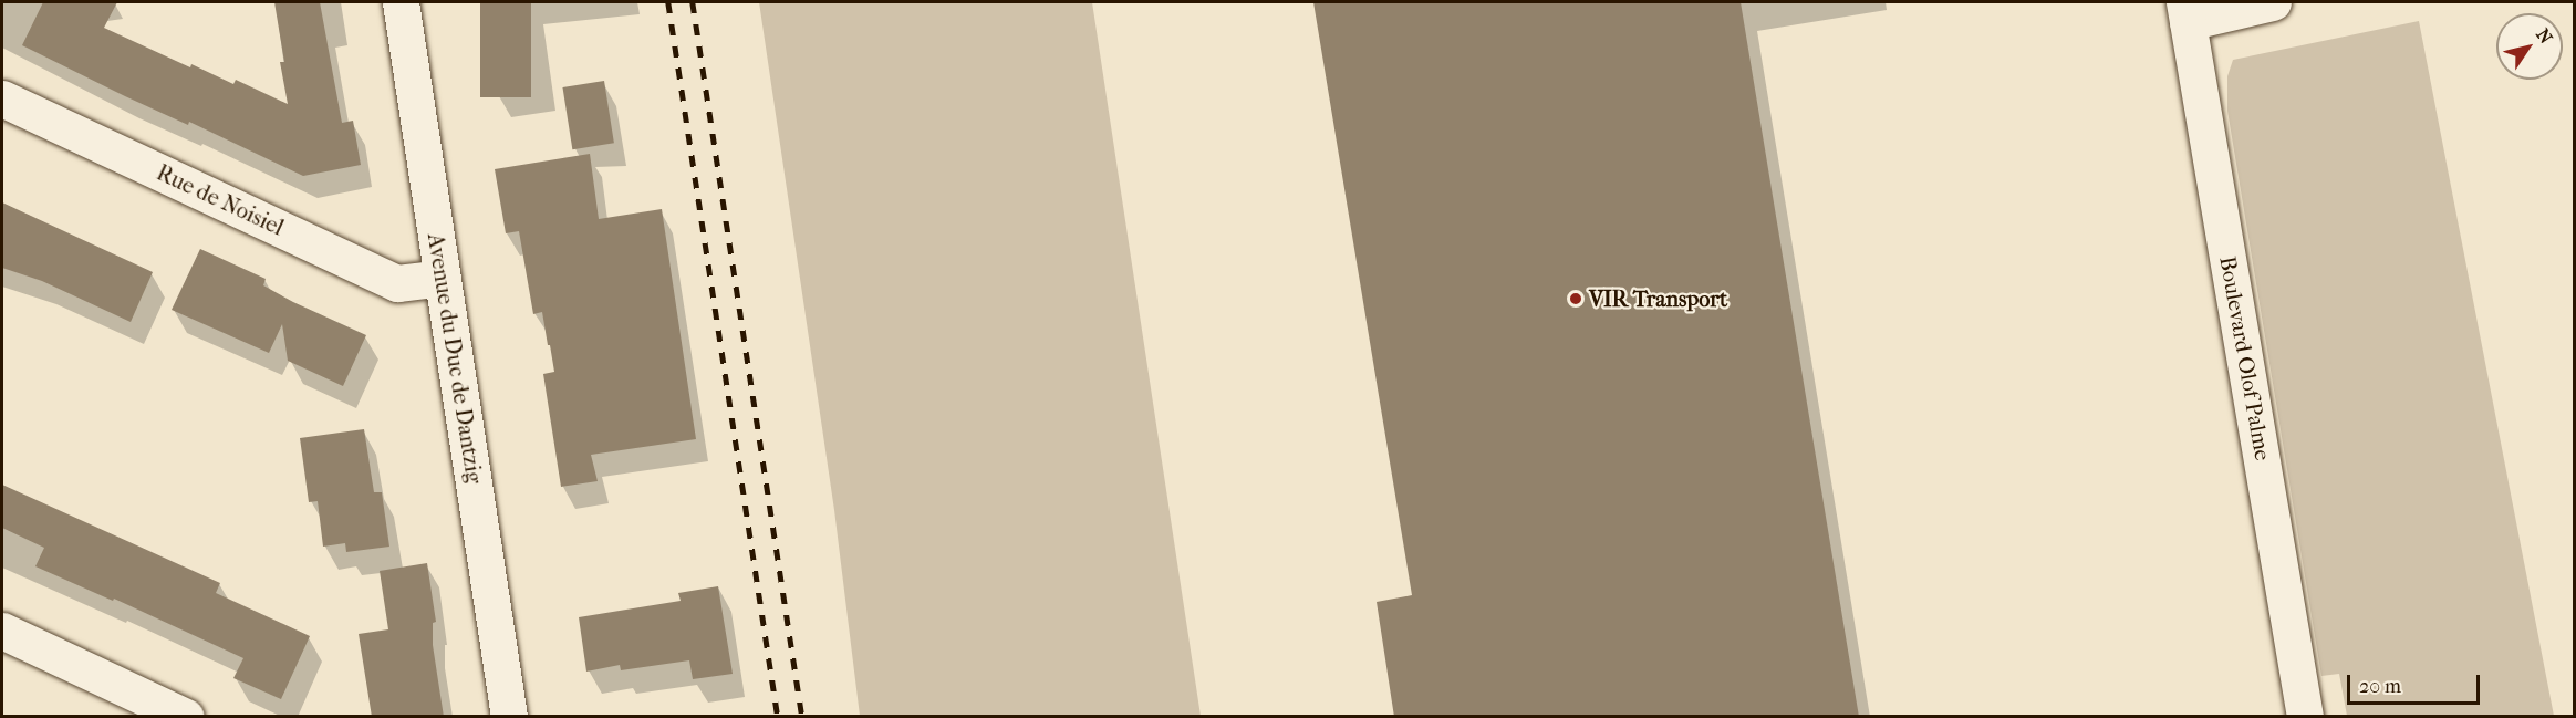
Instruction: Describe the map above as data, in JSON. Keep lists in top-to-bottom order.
{
  "streets": {
    "street": ["Rue de Noisiel", "Avenue du Duc de Dantzig", "Boulevard Olof Palme"]
  },
  "crossings": [
    ["Rue de Noisiel", "Avenue du Duc de Dantzig"]
  ],
  "places": ["VIR Transport"],
  "scale_bar": "20 m",
  "north": "top right"
}
